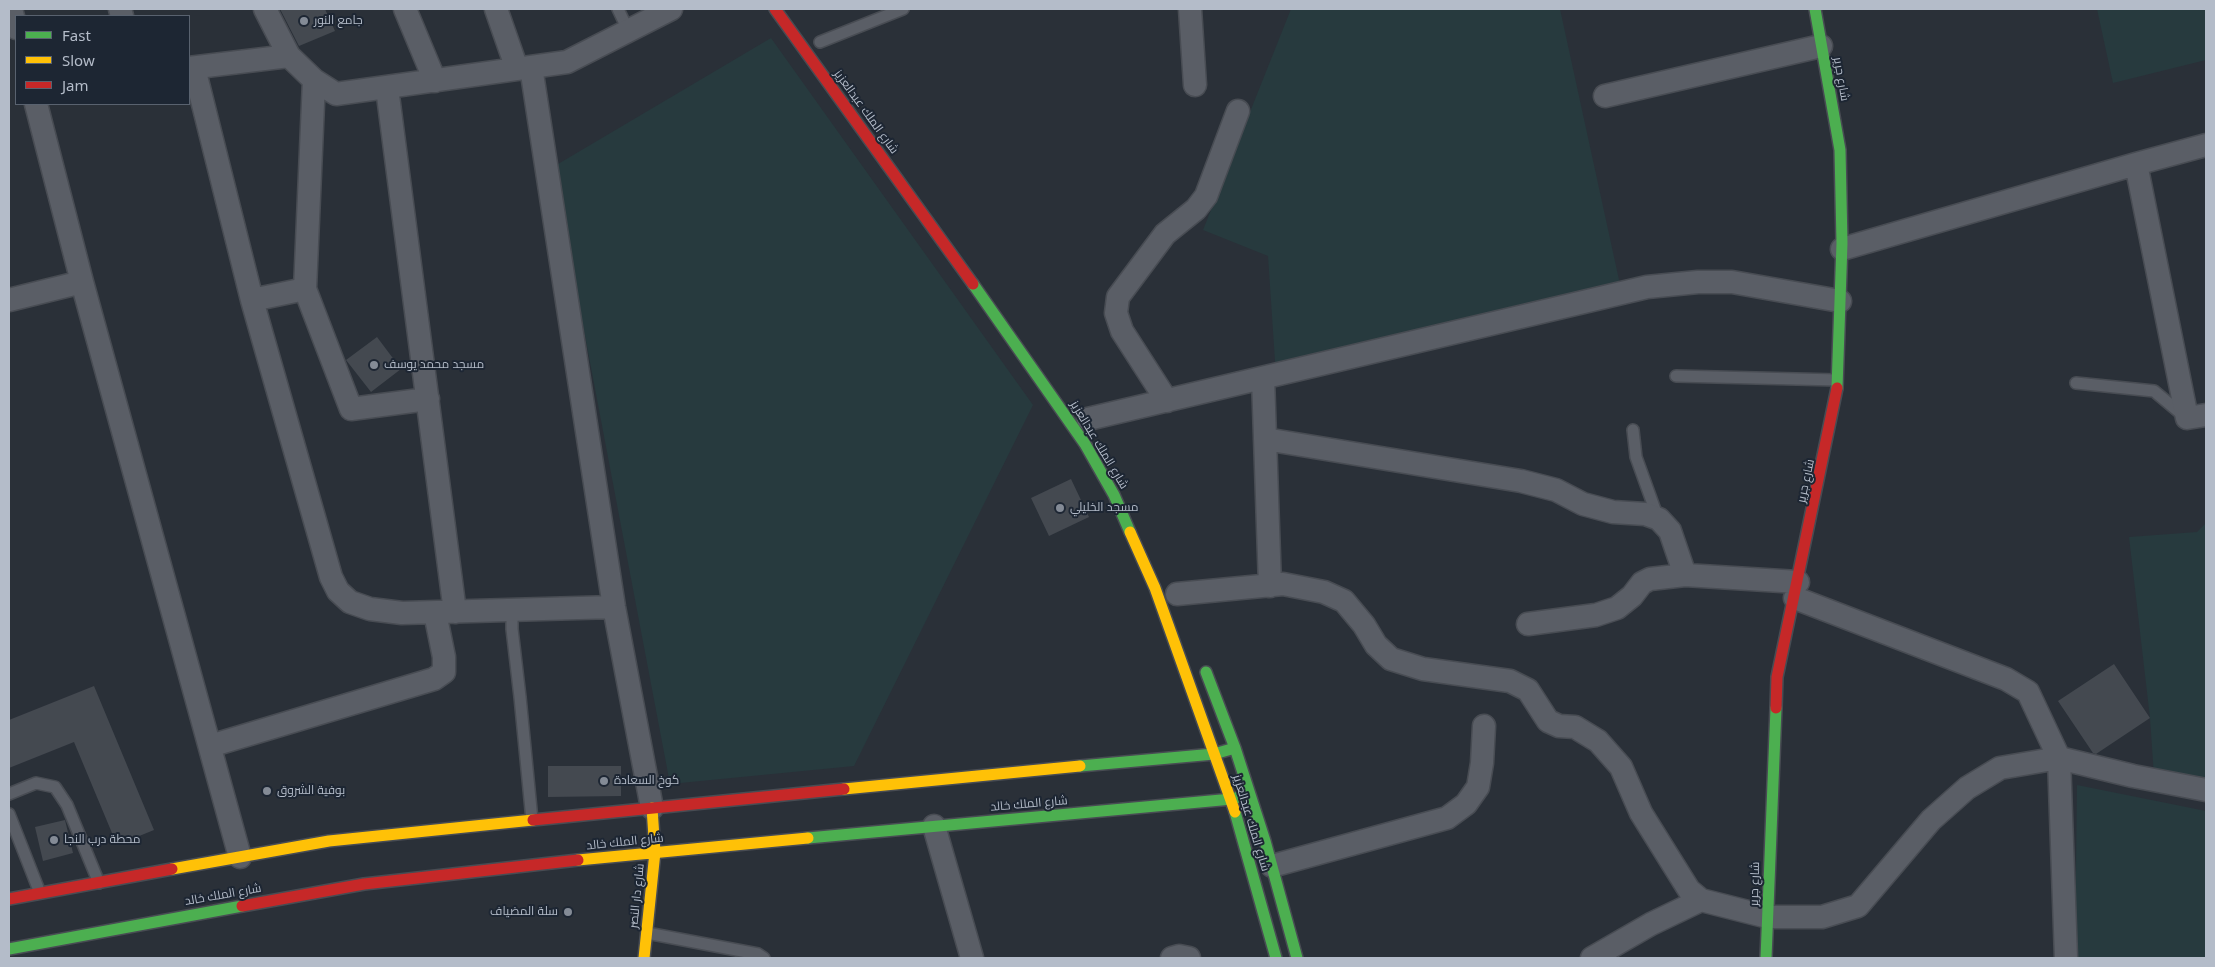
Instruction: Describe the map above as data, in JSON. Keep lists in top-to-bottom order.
{
  "streets": {
    "street": [
      "شارع جرير",
      "شارع الملك عبدالعزيز",
      "شارع الملك خالد",
      "شارع دار النصر"
    ]
  },
  "crossings": [
    ["شارع الملك عبدالعزيز", "شارع الملك خالد"],
    ["شارع الملك خالد", "شارع دار النصر"]
  ],
  "places": [
    "جامع النور",
    "مسجد محمد يوسف",
    "مسجد الخليلي",
    "كوخ السعادة",
    "بوفية الشروق",
    "محطة درب النجا",
    "سلة المضياف"
  ],
  "legend": ["Fast", "Slow", "Jam"]
}
